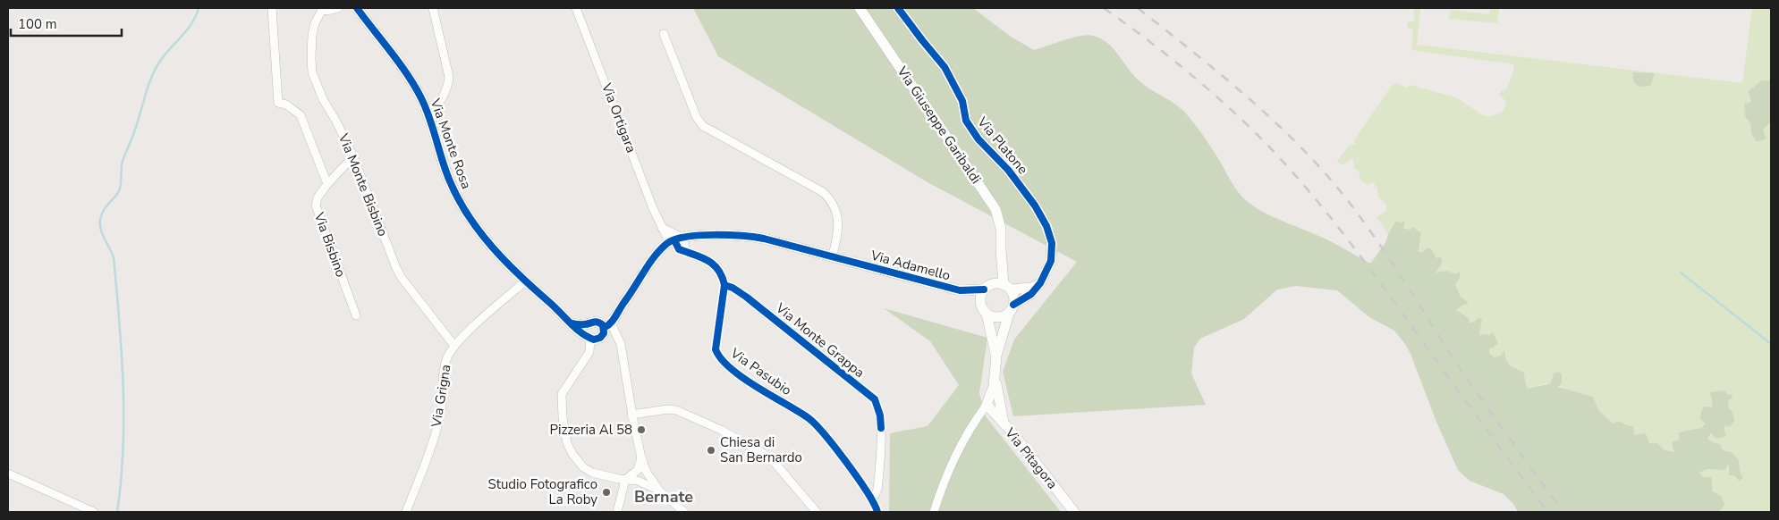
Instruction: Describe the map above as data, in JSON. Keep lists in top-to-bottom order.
{
  "streets": {
    "street": [
      "Via Ortigara",
      "Via Giuseppe Garibaldi",
      "Via Monte Rosa",
      "Via Platone",
      "Via Monte Bisbino",
      "Via Bisbino",
      "Via Adamello",
      "Via Monte Grappa",
      "Via Pasubio",
      "Via Grigna",
      "Via Pitagora"
    ]
  },
  "crossings": [
    ["Via Ortigara", "Via Adamello"],
    ["Via Giuseppe Garibaldi", "Via Adamello"],
    ["Via Monte Rosa", "Via Grigna"],
    ["Via Monte Bisbino", "Via Bisbino"],
    ["Via Monte Bisbino", "Via Grigna"],
    ["Via Monte Grappa", "Via Pasubio"]
  ],
  "districts": ["Bernate"],
  "places": ["Pizzeria Al 58", "Chiesa di San Bernardo", "Studio Fotografico La Roby"],
  "scale_bar": "100 m"
}
